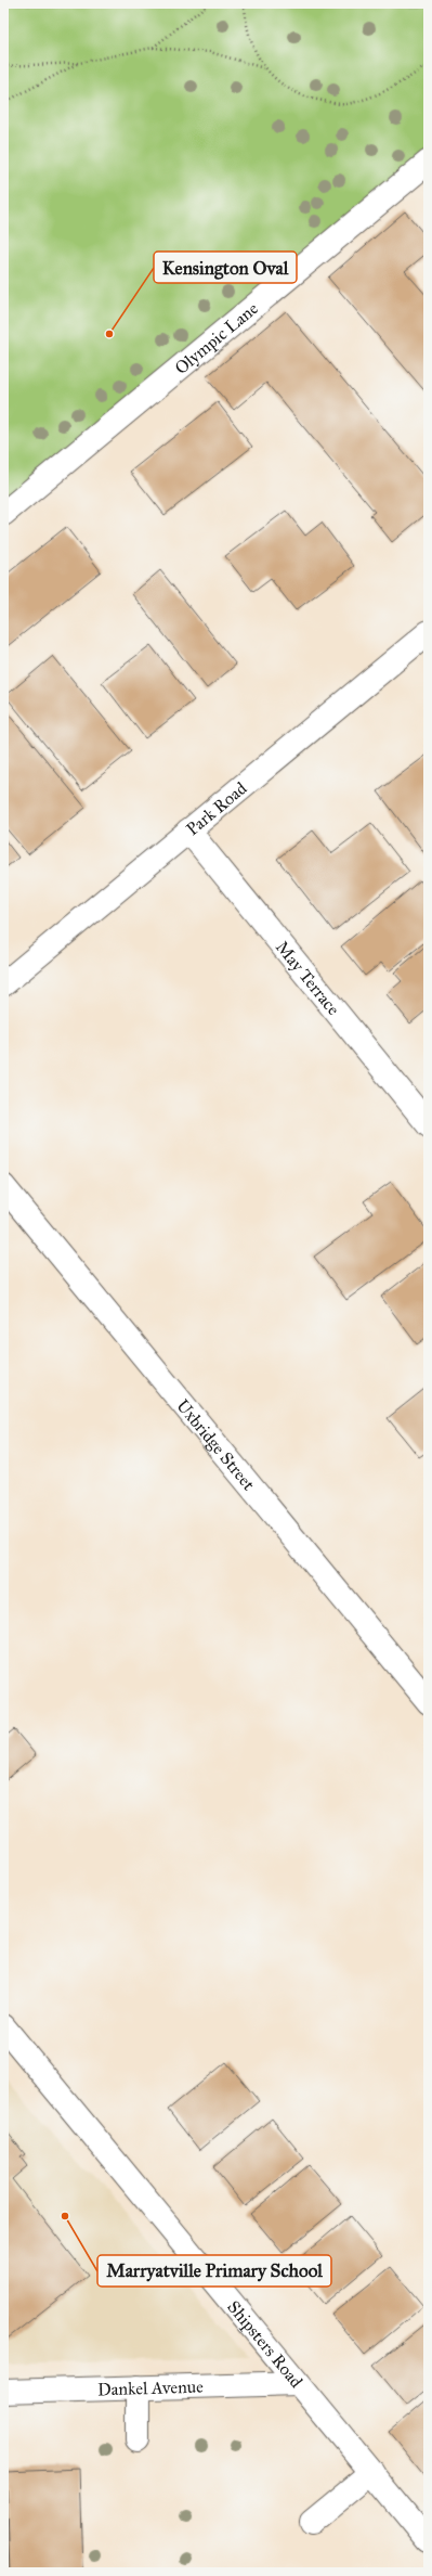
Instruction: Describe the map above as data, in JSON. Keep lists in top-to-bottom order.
{
  "streets": {
    "street": [
      "Olympic Lane",
      "Park Road",
      "May Terrace",
      "Uxbridge Street",
      "Shipsters Road",
      "Dankel Avenue"
    ]
  },
  "crossings": [
    ["Park Road", "May Terrace"],
    ["Shipsters Road", "Dankel Avenue"]
  ],
  "places": ["Kensington Oval", "Marryatville Primary School"]
}
